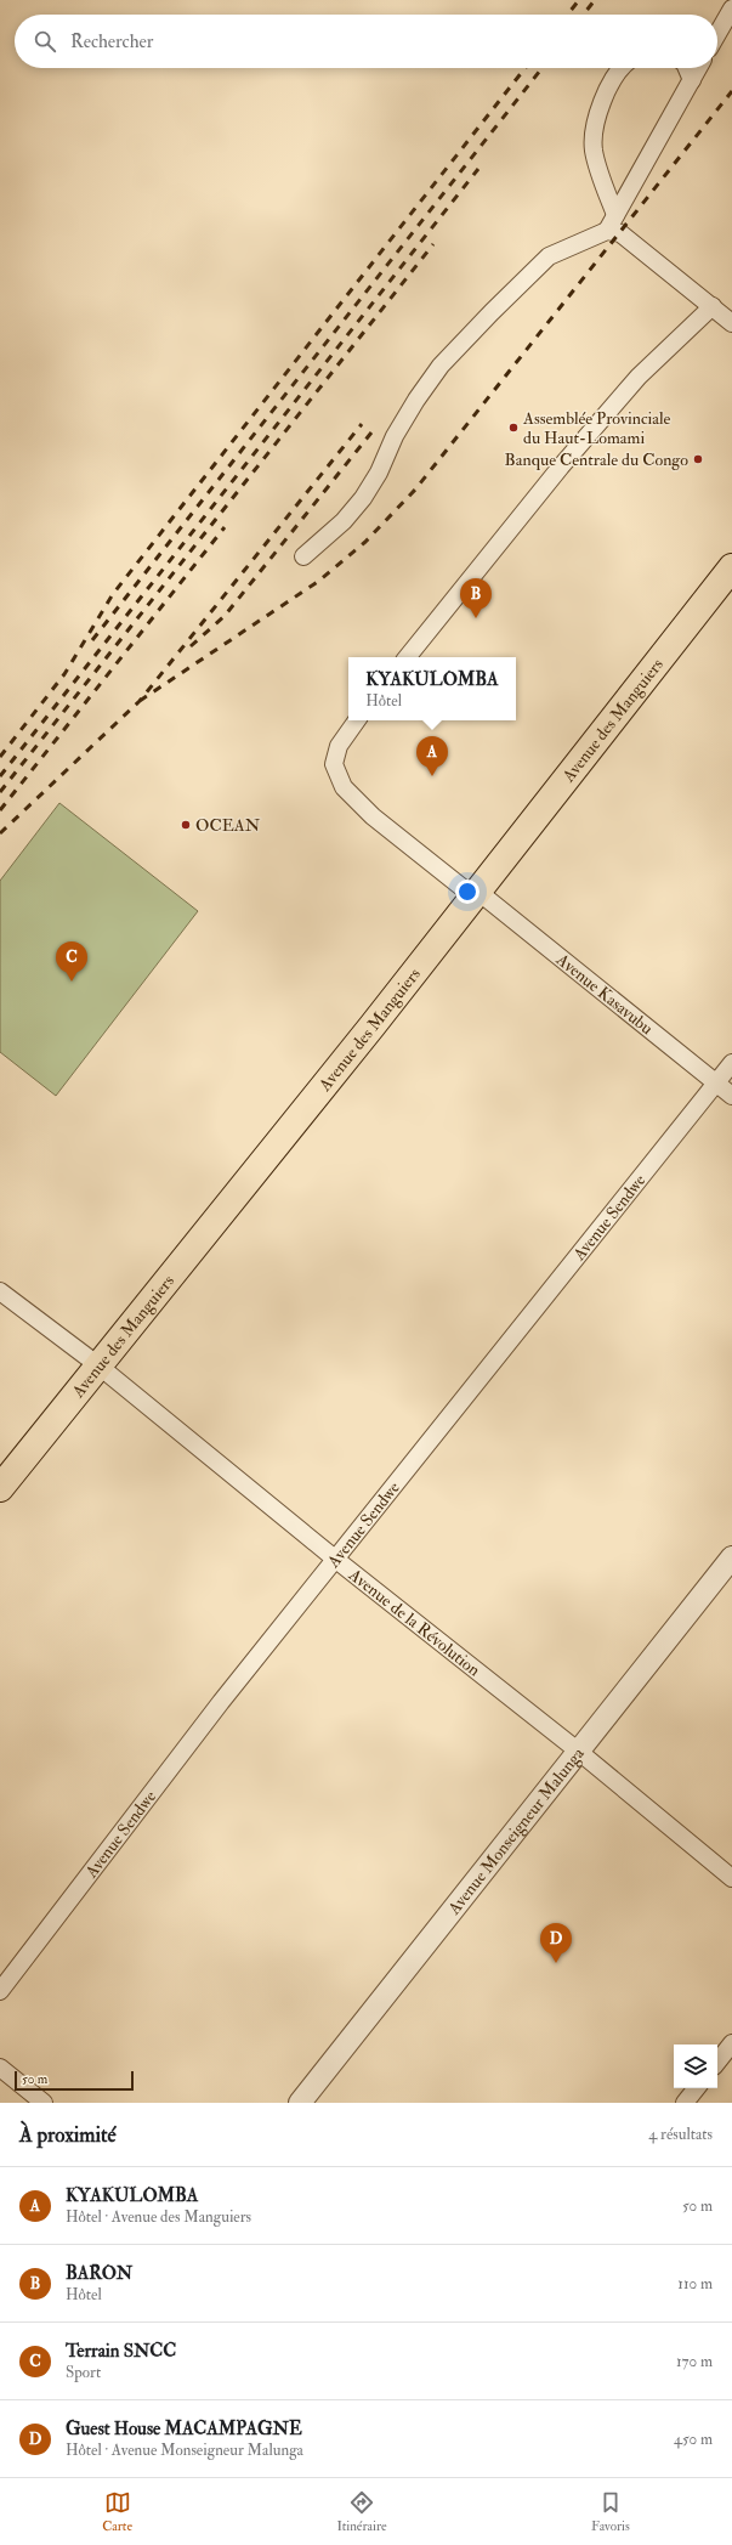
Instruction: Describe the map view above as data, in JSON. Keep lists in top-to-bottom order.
{
  "streets": {
    "highway": ["Avenue des Manguiers"],
    "street": [
      "Avenue Kasavubu",
      "Avenue Sendwe",
      "Avenue de la Révolution",
      "Avenue Monseigneur Malunga"
    ]
  },
  "crossings": [
    ["Avenue des Manguiers", "Avenue Kasavubu"],
    ["Avenue des Manguiers", "Avenue de la Révolution"],
    ["Avenue Kasavubu", "Avenue Sendwe"],
    ["Avenue Sendwe", "Avenue de la Révolution"],
    ["Avenue de la Révolution", "Avenue Monseigneur Malunga"]
  ],
  "places": ["Assemblée Provinciale du Haut-Lomami", "Banque Centrale du Congo", "OCEAN"],
  "scale_bar": "50 m",
  "page": {
    "search": "Rechercher",
    "pins": [
      "B",
      "A",
      "C",
      "D"
    ],
    "popup": ["KYAKULOMBA", "Hôtel"],
    "scale": "50 m",
    "heading": ["À proximité", "4 résultats"],
    "list": [
      {
        "mark": "A",
        "name": "KYAKULOMBA",
        "note": "Hôtel · Avenue des Manguiers",
        "value": "50 m"
      },
      {
        "mark": "B",
        "name": "BARON",
        "note": "Hôtel",
        "value": "110 m"
      },
      {
        "mark": "C",
        "name": "Terrain SNCC",
        "note": "Sport",
        "value": "170 m"
      },
      {
        "mark": "D",
        "name": "Guest House MACAMPAGNE",
        "note": "Hôtel · Avenue Monseigneur Malunga",
        "value": "450 m"
      }
    ],
    "nav": ["Carte", "Itinéraire", "Favoris"]
  }
}
